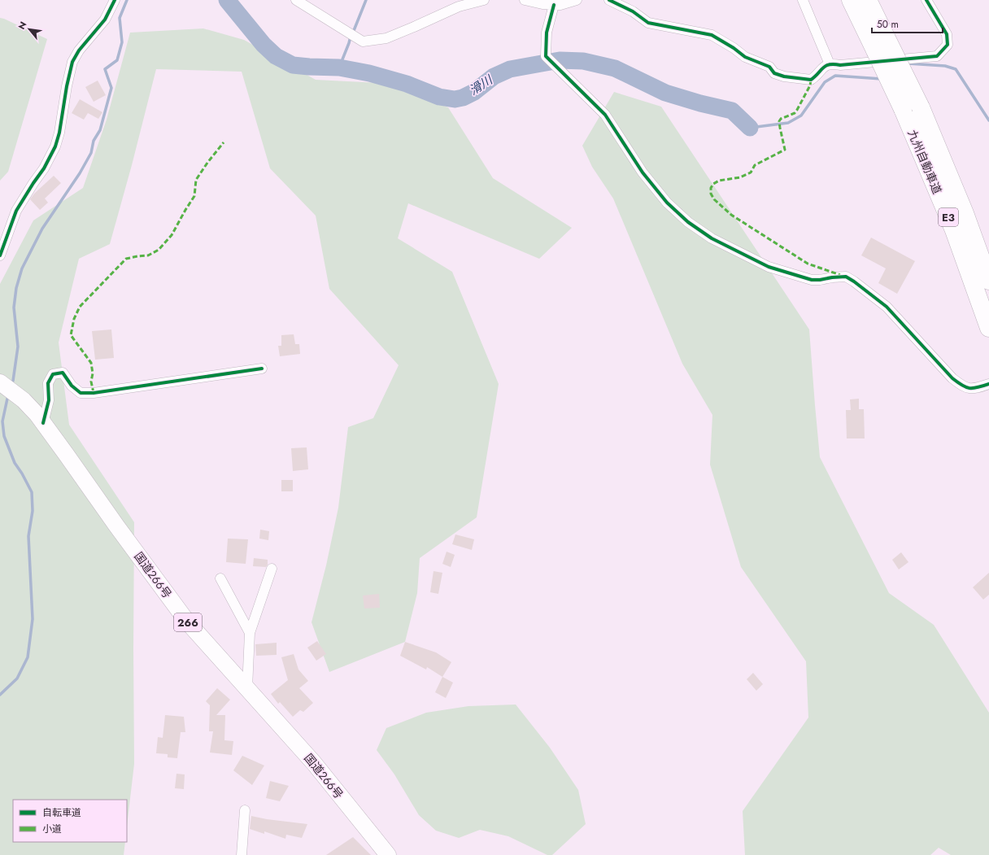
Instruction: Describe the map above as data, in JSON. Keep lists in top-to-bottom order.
{
  "streets": {
    "highway": [
      "九州自動車道",
      "E3",
      "国道266号",
      "266"
    ]
  },
  "water": ["滑川"],
  "legend": ["自転車道", "小道"],
  "scale_bar": "50 m",
  "north": "top left"
}
